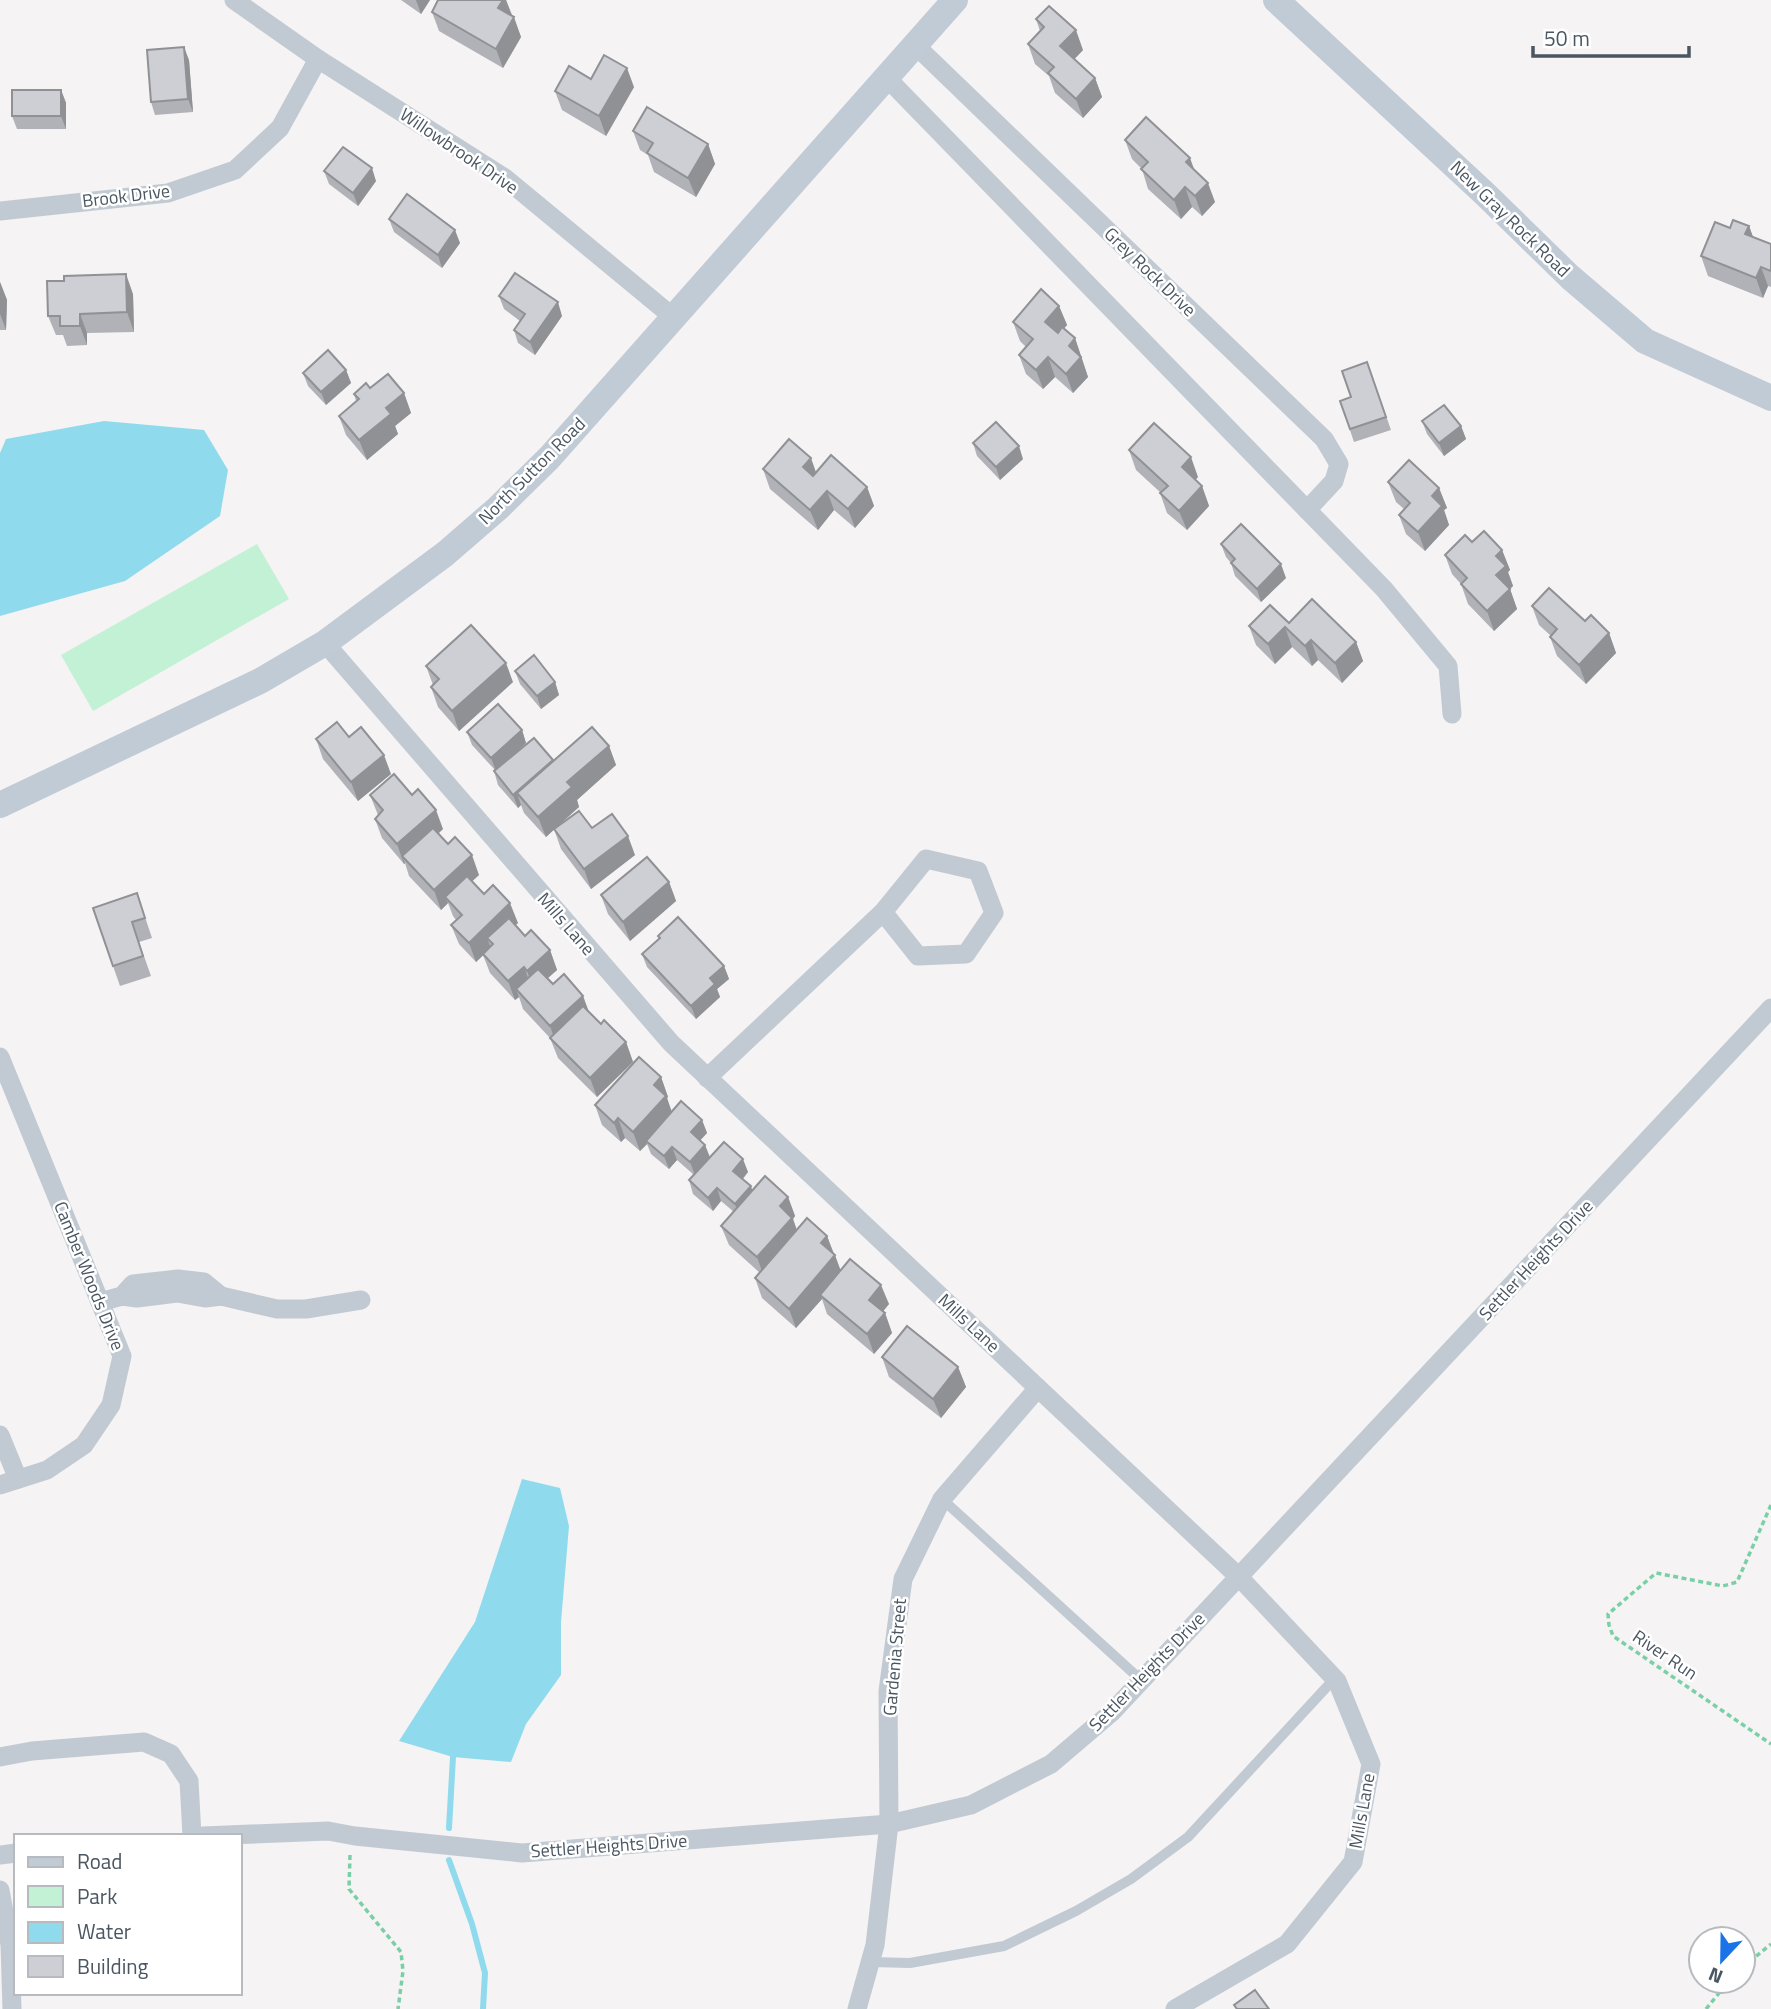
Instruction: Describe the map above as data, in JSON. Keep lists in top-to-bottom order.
{
  "streets": {
    "main road": ["New Gray Rock Road", "North Sutton Road"],
    "street": [
      "Willowbrook Drive",
      "Brook Drive",
      "Grey Rock Drive",
      "Mills Lane",
      "Settler Heights Drive",
      "Camber Woods Drive",
      "Gardenia Street"
    ],
    "path": ["River Run"]
  },
  "crossings": [
    ["Willowbrook Drive", "Brook Drive"],
    ["Willowbrook Drive", "North Sutton Road"],
    ["Grey Rock Drive", "North Sutton Road"],
    ["North Sutton Road", "Mills Lane"],
    ["Mills Lane", "Settler Heights Drive"],
    ["Mills Lane", "Gardenia Street"],
    ["Settler Heights Drive", "Gardenia Street"]
  ],
  "legend": [
    "Road",
    "Park",
    "Water",
    "Building"
  ],
  "scale_bar": "50 m",
  "north": "bottom"
}
